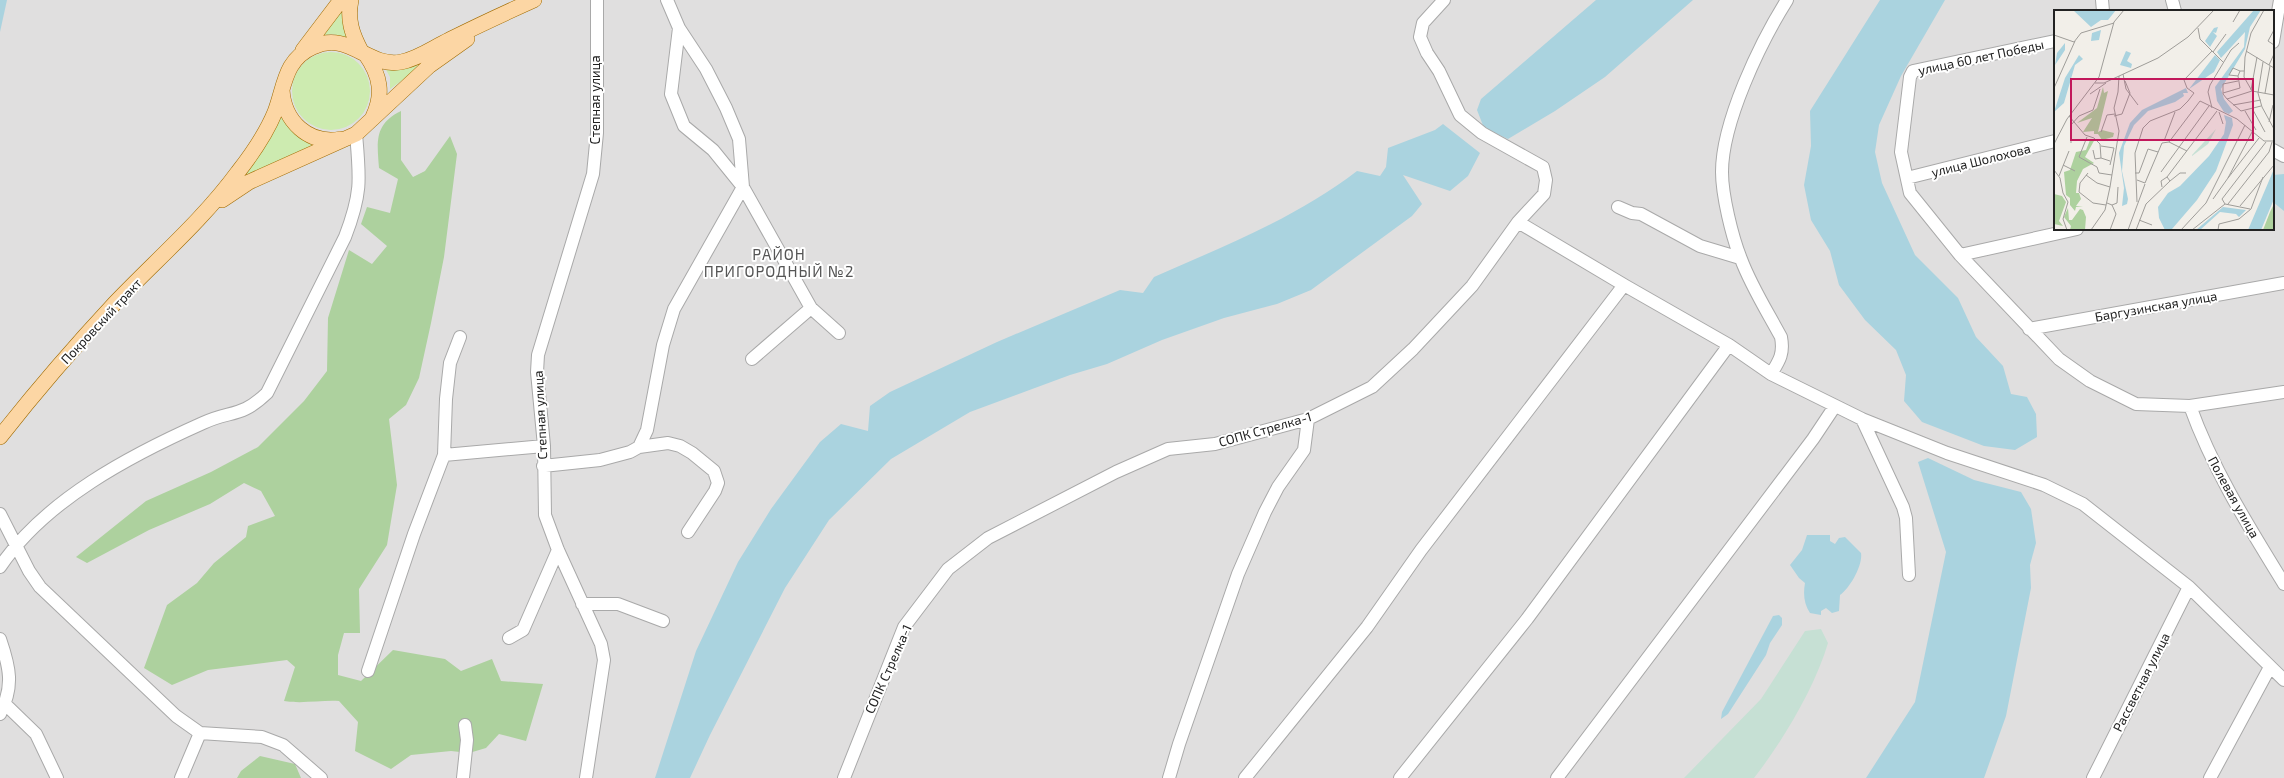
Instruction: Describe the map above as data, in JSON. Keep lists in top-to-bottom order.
{
  "streets": {
    "main road": ["Покровский тракт"],
    "street": [
      "улица 60 лет Победы",
      "Степная улица",
      "улица Шолохова",
      "Баргузинская улица",
      "СОПК Стрелка-1",
      "Полевая улица",
      "Рассветная улица"
    ]
  },
  "crossings": [
    ["улица 60 лет Победы", "улица Шолохова"]
  ],
  "districts": ["РАЙОН ПРИГОРОДНЫЙ №2"]
}
